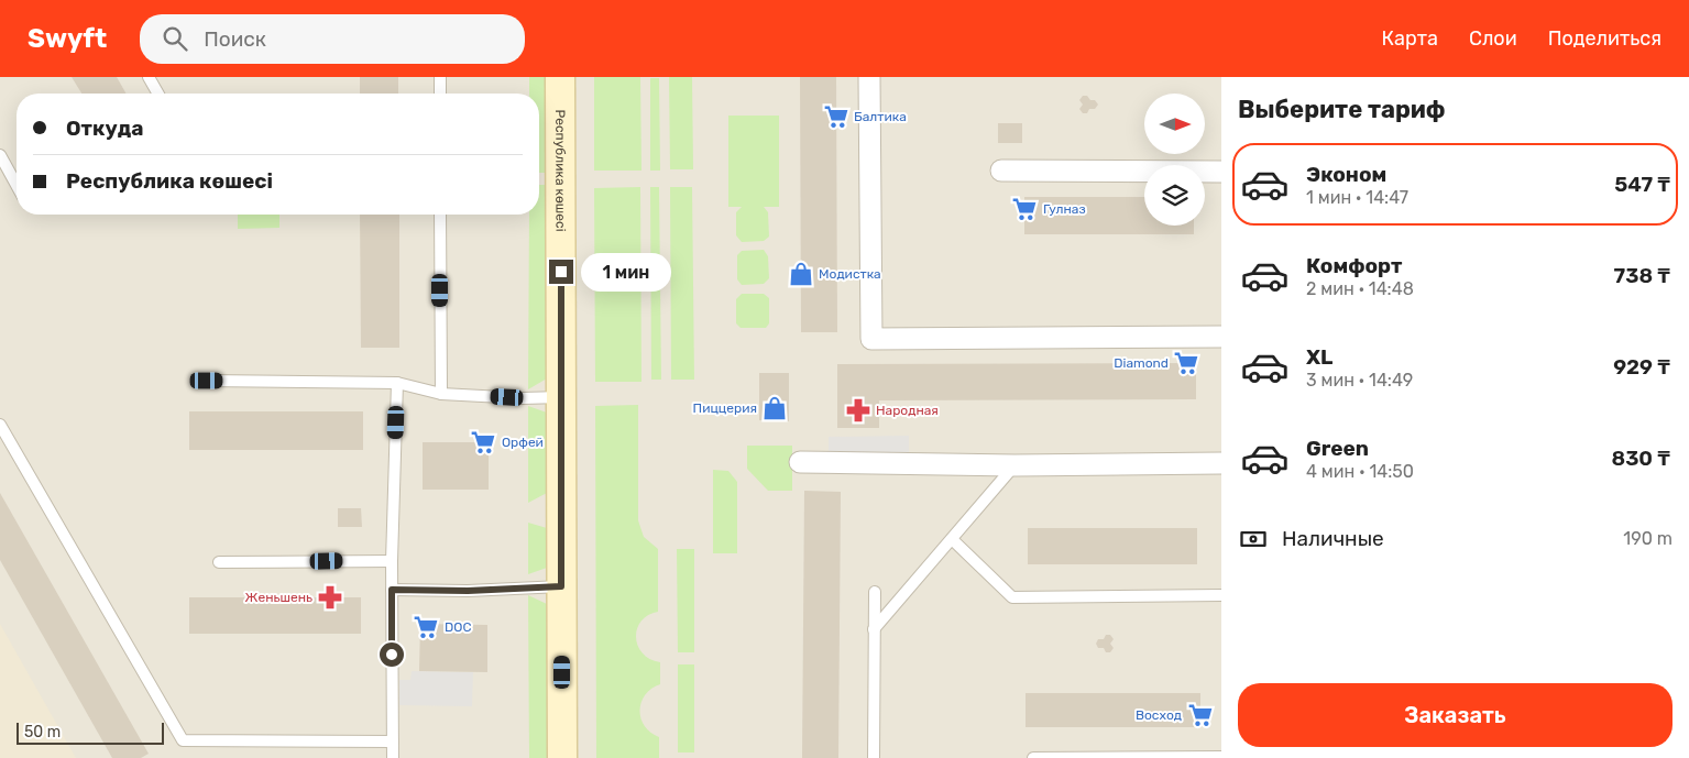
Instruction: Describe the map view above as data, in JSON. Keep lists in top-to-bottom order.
{
  "streets": {
    "street": ["Республика көшесі"]
  },
  "places": {
    "supermarket": [
      "Балтика",
      "Гулназ",
      "Diamond",
      "Орфей",
      "DOC",
      "Восход"
    ],
    "shop": ["Модистка", "Пиццерия"],
    "pharmacy": ["Народная", "Женьшень"]
  },
  "scale_bar": "50 m",
  "north": "right",
  "page": {
    "header": "Swyft",
    "search": "Поиск",
    "nav": ["Карта", "Слои", "Поделиться"],
    "heading": "Выберите тариф",
    "banner": ["Откуда", "Республика көшесі"],
    "list": [
      {
        "name": "Эконом",
        "note": "1 мин · 14:47",
        "value": "547 ₸"
      },
      {
        "name": "Комфорт",
        "note": "2 мин · 14:48",
        "value": "738 ₸"
      },
      {
        "name": "XL",
        "note": "3 мин · 14:49",
        "value": "929 ₸"
      },
      {
        "name": "Green",
        "note": "4 мин · 14:50",
        "value": "830 ₸"
      }
    ],
    "bubble": "1 мин",
    "pay": ["Наличные", "190 m"],
    "buttons": "Заказать",
    "scale": "50 m"
  }
}
